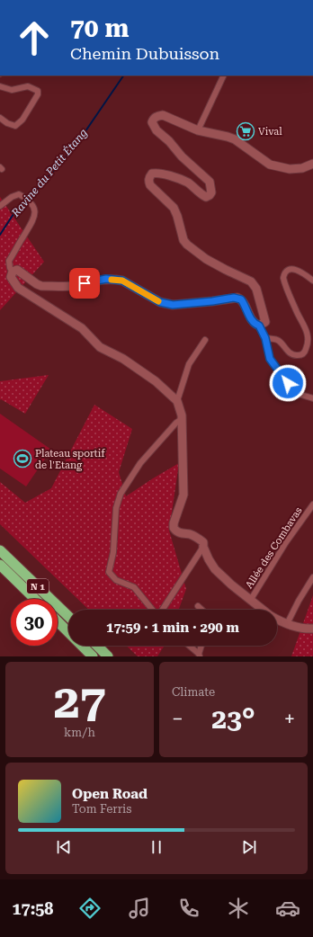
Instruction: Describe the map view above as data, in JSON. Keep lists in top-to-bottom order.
{
  "streets": {
    "highway": ["N 1"],
    "street": ["Allée des Combavas"]
  },
  "water": ["Ravine du Petit Étang"],
  "places": {
    "supermarket": ["Vival"],
    "sports": ["Plateau sportif de l'Etang"]
  },
  "page": {
    "turn": ["70 m", "Chemin Dubuisson"],
    "limit": "30",
    "trip": "17:59 · 1 min · 290 m",
    "tile": [
      ["27", "km/h"],
      "Climate"
    ],
    "heat": ["−", "23°", "+"],
    "song": ["Open Road", "Tom Ferris"],
    "tabs": "17:58"
  }
}
